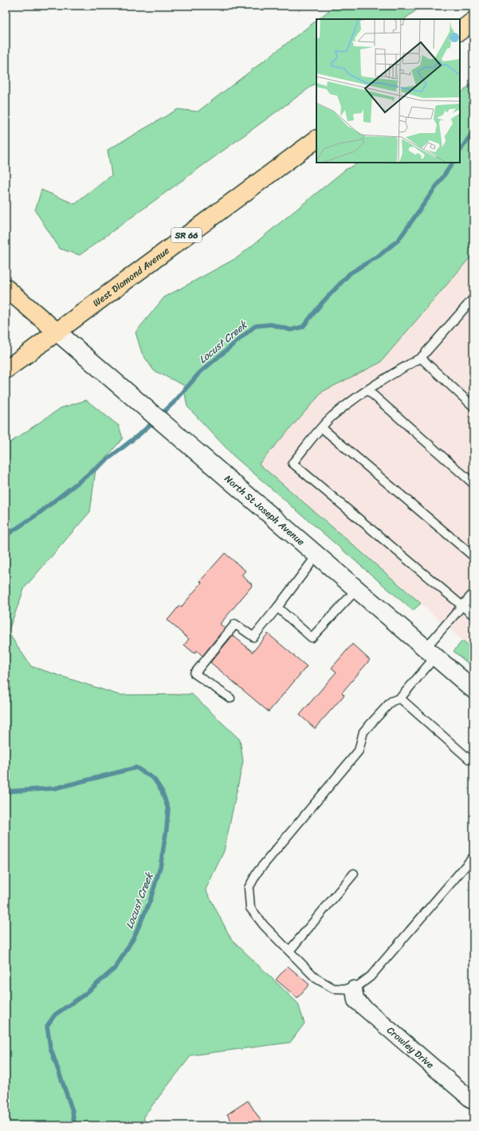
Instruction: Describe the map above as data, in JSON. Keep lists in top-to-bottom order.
{
  "streets": {
    "main road": ["SR 66", "West Diamond Avenue", "North St Joseph Avenue"],
    "street": ["Crowley Drive"]
  },
  "crossings": [
    ["West Diamond Avenue", "North St Joseph Avenue"]
  ],
  "water": ["Locust Creek"]
}
